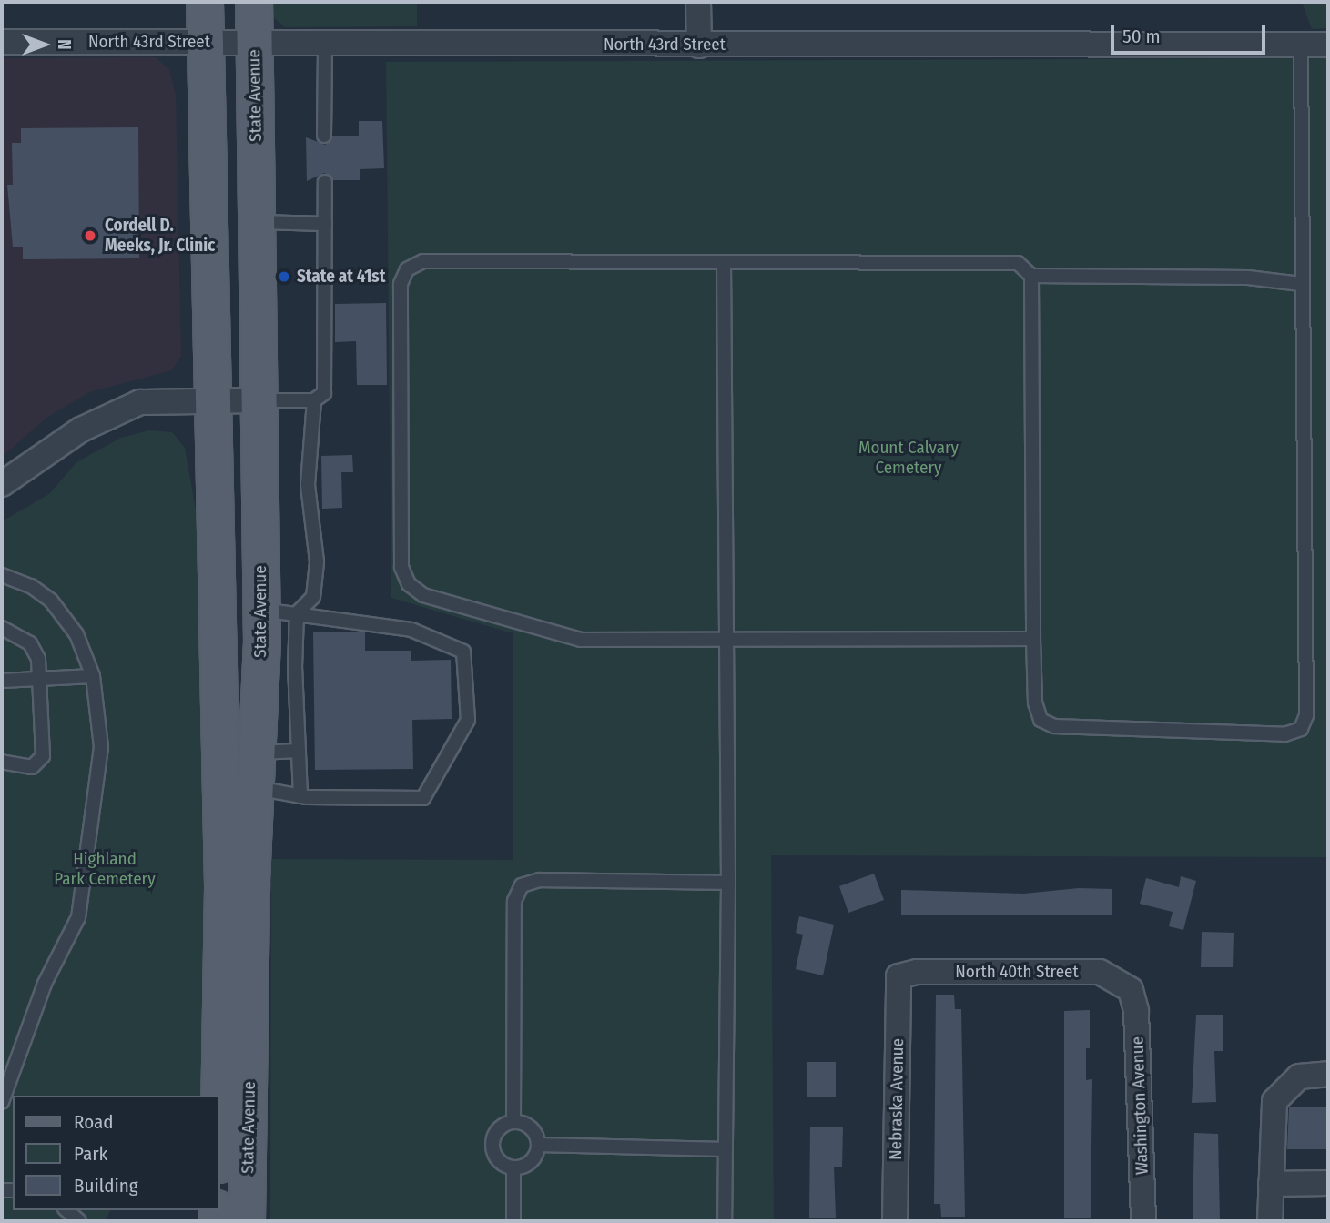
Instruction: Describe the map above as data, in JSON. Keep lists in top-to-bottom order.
{
  "streets": {
    "main road": ["State Avenue"],
    "street": [
      "North 43rd Street",
      "North 40th Street",
      "Nebraska Avenue",
      "Washington Avenue"
    ]
  },
  "crossings": [
    ["North 43rd Street", "State Avenue"],
    ["North 40th Street", "Nebraska Avenue"],
    ["North 40th Street", "Washington Avenue"]
  ],
  "parks": ["Mount Calvary Cemetery", "Highland Park Cemetery"],
  "places": ["Cordell D. Meeks, Jr. Clinic", "State at 41st"],
  "legend": ["Road", "Park", "Building"],
  "scale_bar": "50 m",
  "north": "right"
}
